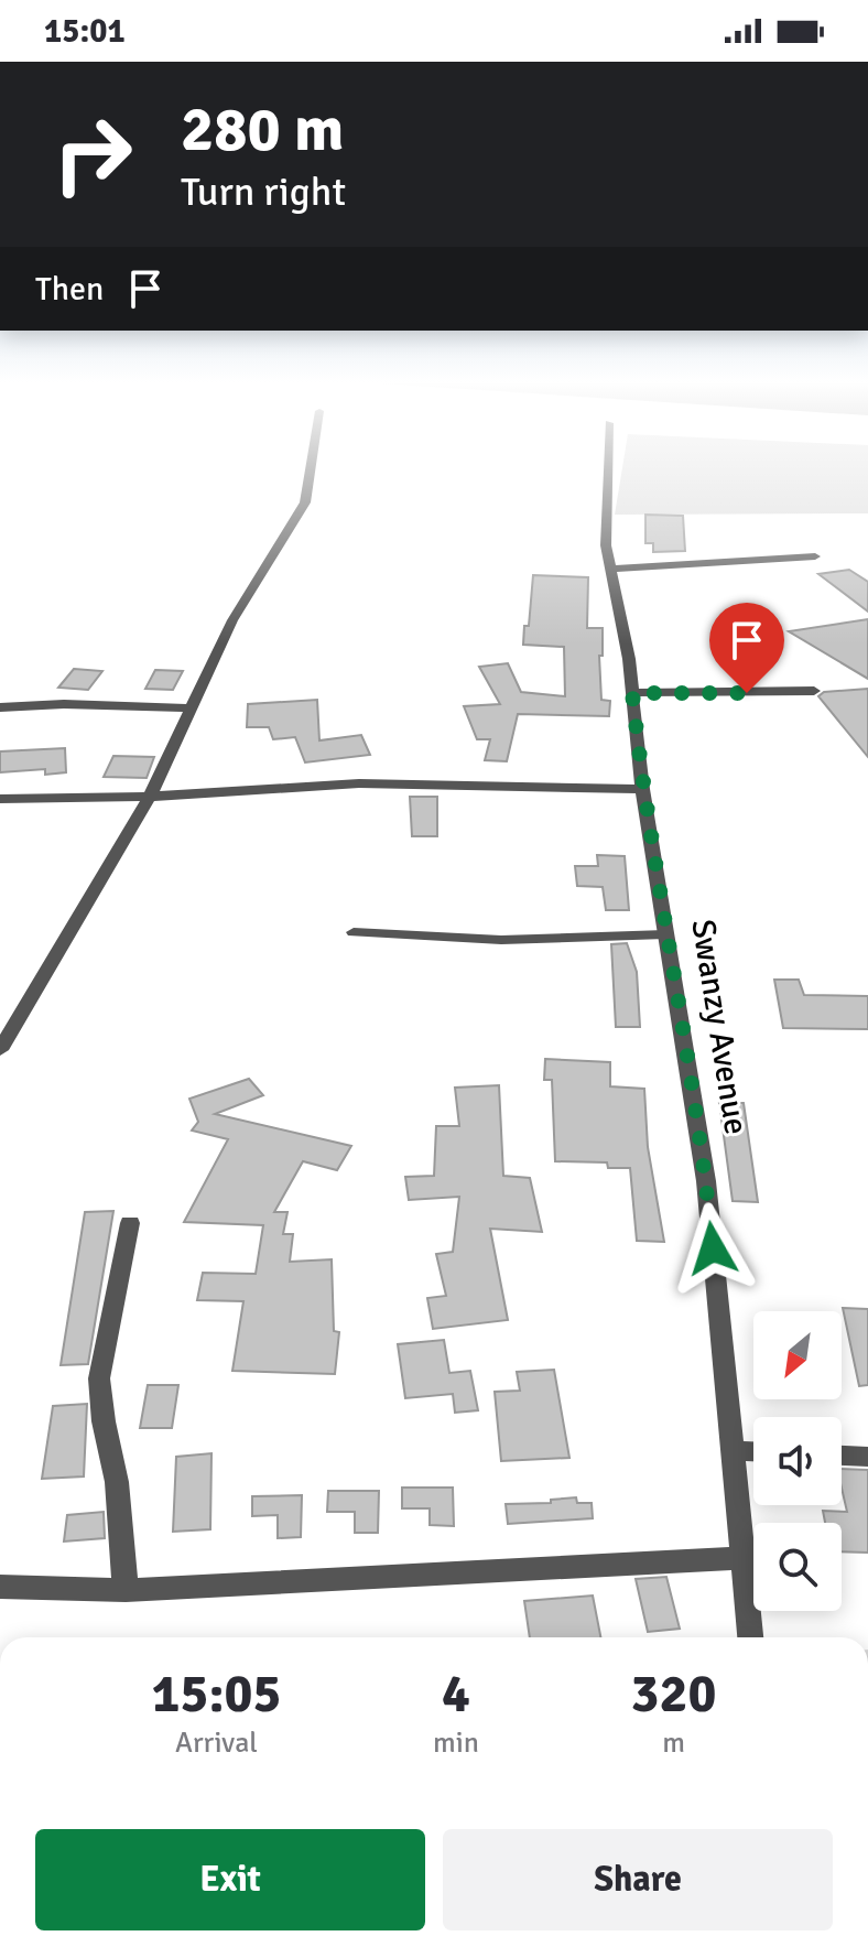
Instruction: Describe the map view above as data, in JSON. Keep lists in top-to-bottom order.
{
  "streets": {
    "street": ["Swanzy Avenue"]
  },
  "north": "bottom left",
  "page": {
    "status": "15:01",
    "turn": ["280 m", "Turn right"],
    "then": "Then",
    "eta": [
      "15:05",
      "Arrival",
      "4",
      "min",
      "320",
      "m"
    ],
    "buttons": ["Exit", "Share"]
  }
}
